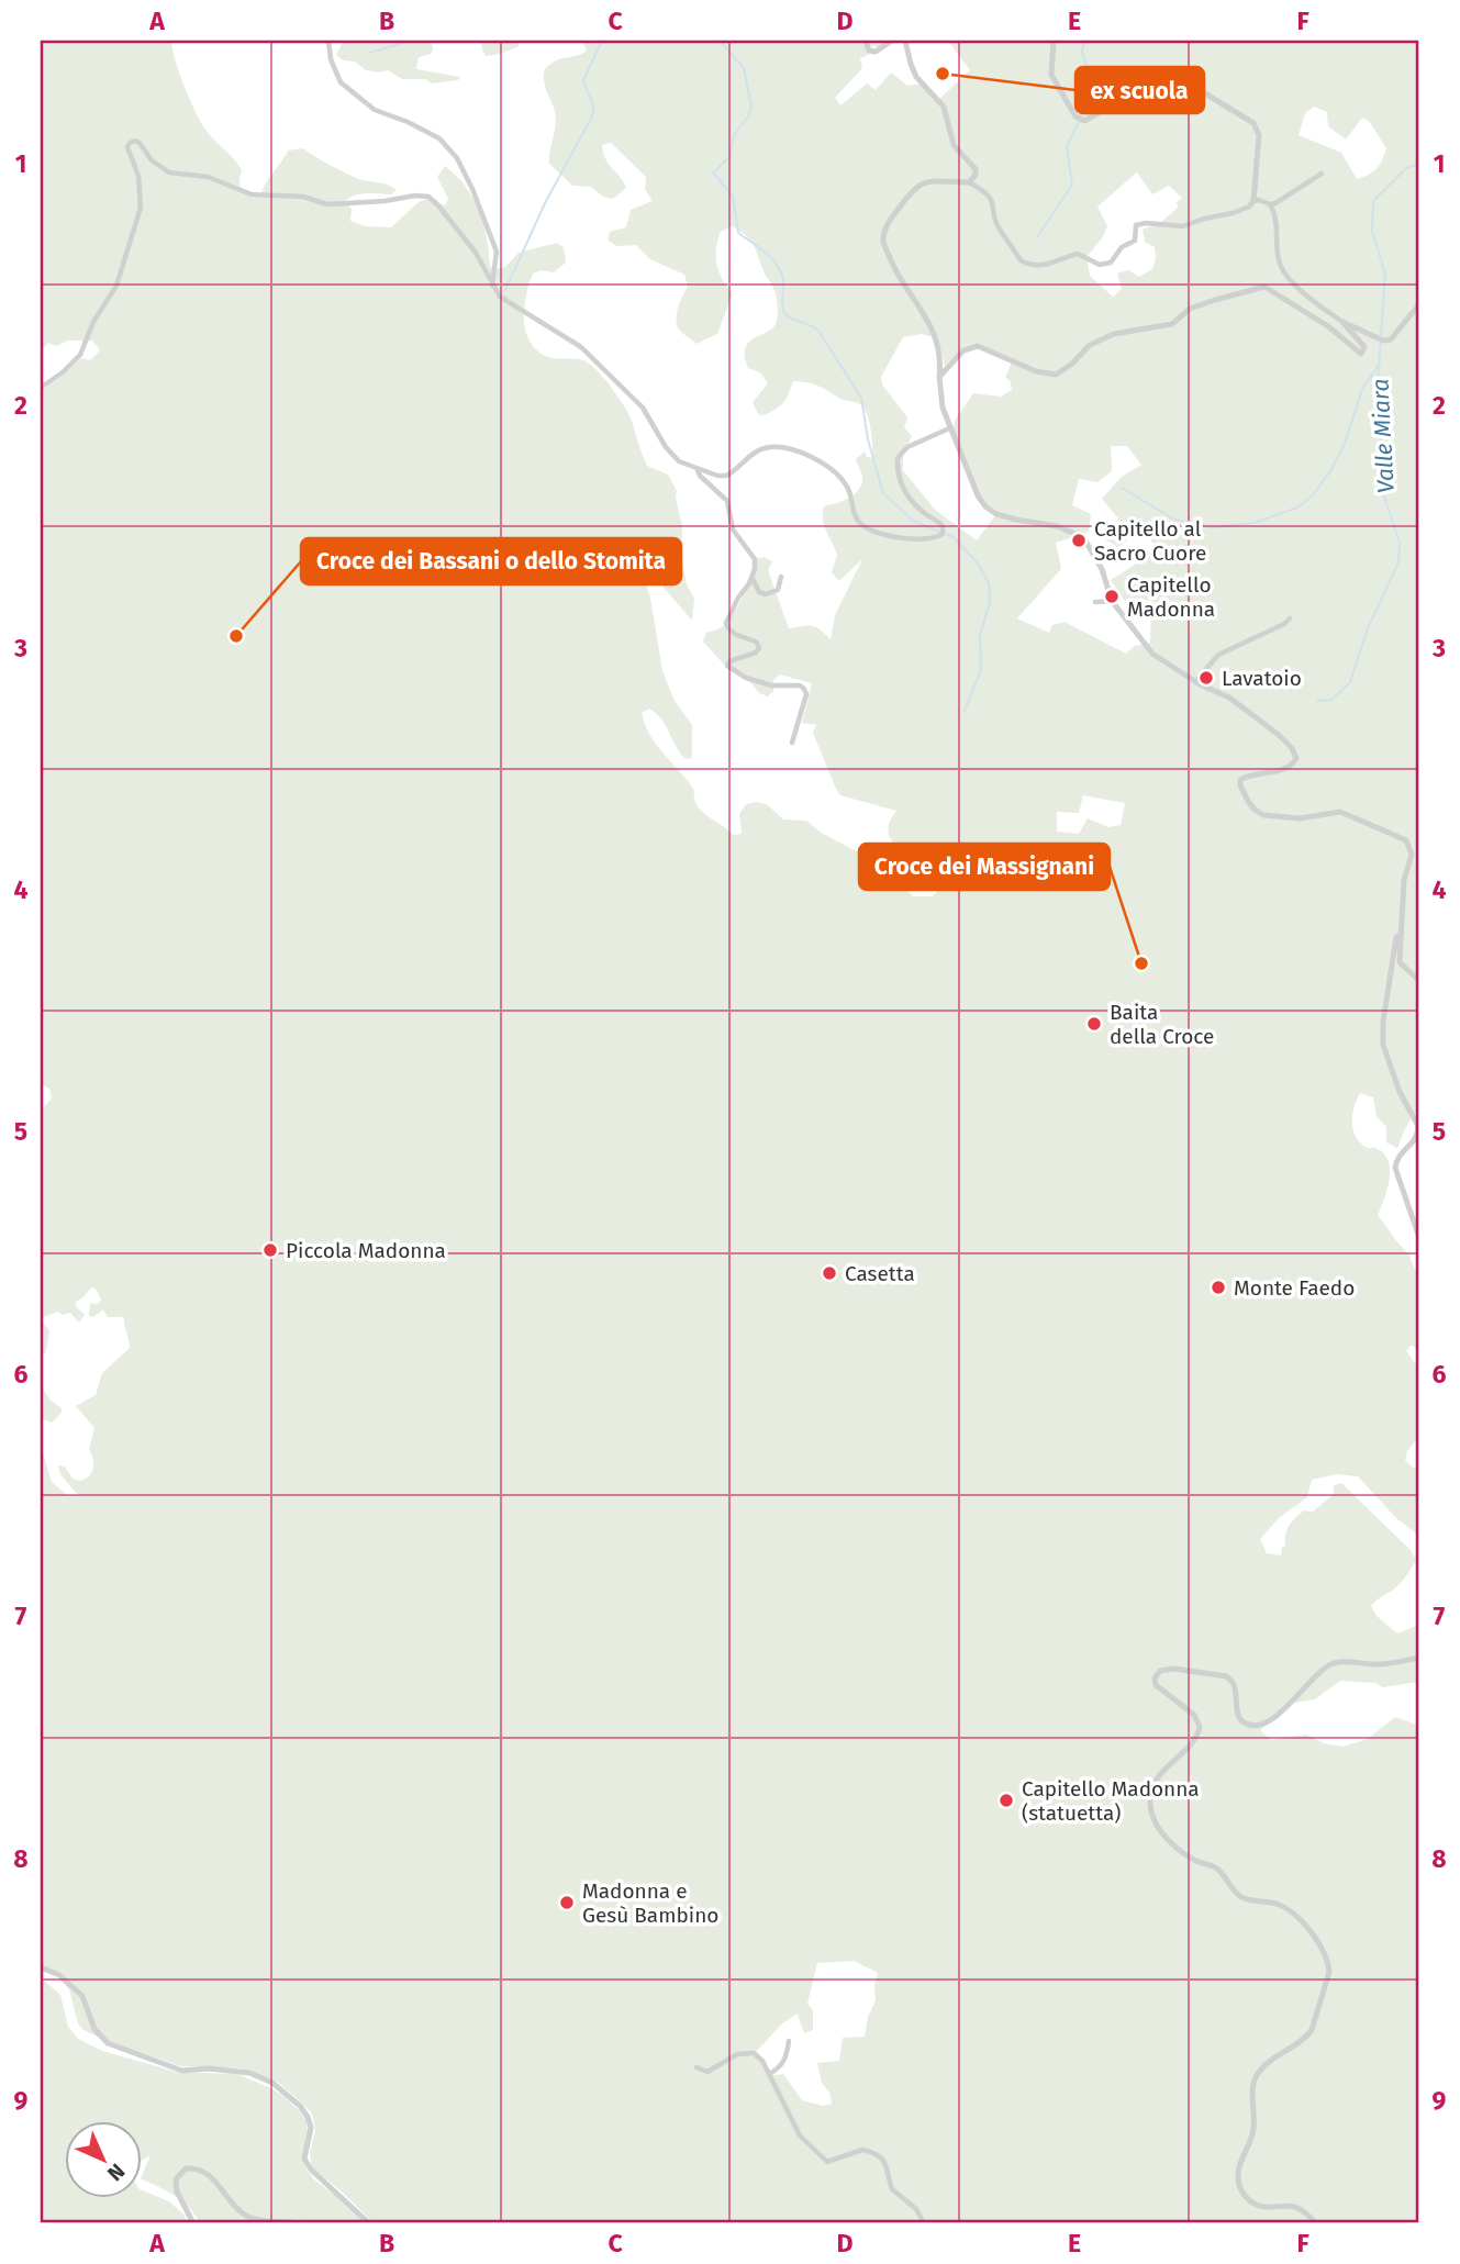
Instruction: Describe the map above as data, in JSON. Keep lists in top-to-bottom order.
{
  "water": ["Valle Miara"],
  "places": [
    "ex scuola",
    "Capitello al Sacro Cuore",
    "Capitello Madonna",
    "Croce dei Bassani o dello Stomita",
    "Lavatoio",
    "Croce dei Massignani",
    "Baita della Croce",
    "Piccola Madonna",
    "Casetta",
    "Monte Faedo",
    "Capitello Madonna (statuetta)",
    "Madonna e Gesù Bambino"
  ],
  "north": "bottom right",
  "grid": {
    "columns": [
      "A",
      "B",
      "C",
      "D",
      "E",
      "F"
    ],
    "rows": [
      "1",
      "2",
      "3",
      "4",
      "5",
      "6",
      "7",
      "8",
      "9"
    ]
  }
}
